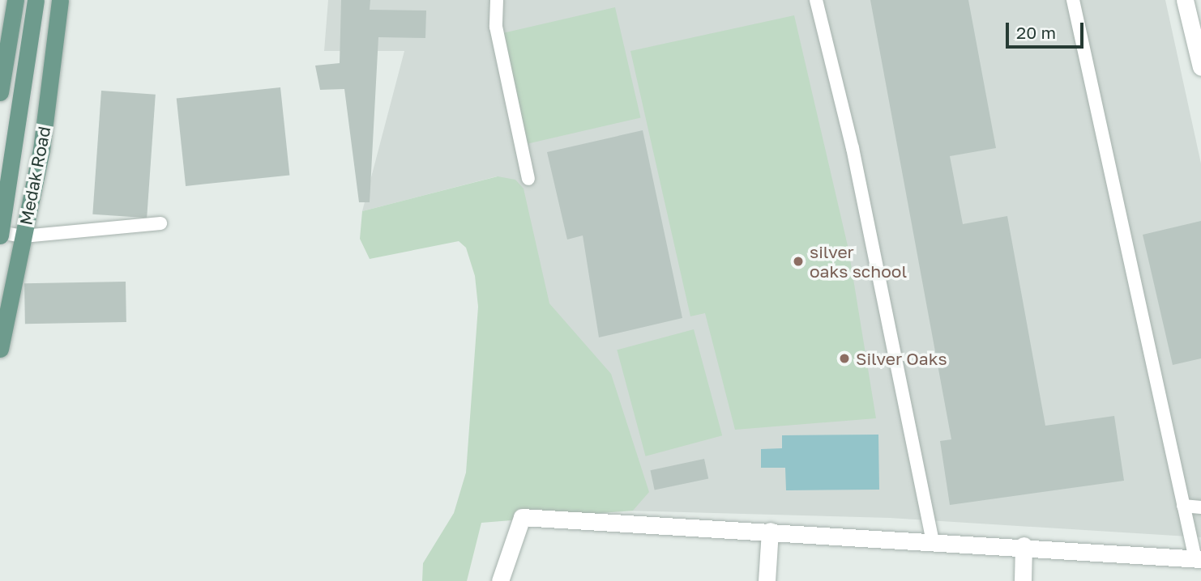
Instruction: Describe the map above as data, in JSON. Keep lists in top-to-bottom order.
{
  "streets": {
    "main road": ["Medak Road"]
  },
  "places": ["silver oaks school", "Silver Oaks"],
  "scale_bar": "20 m"
}
